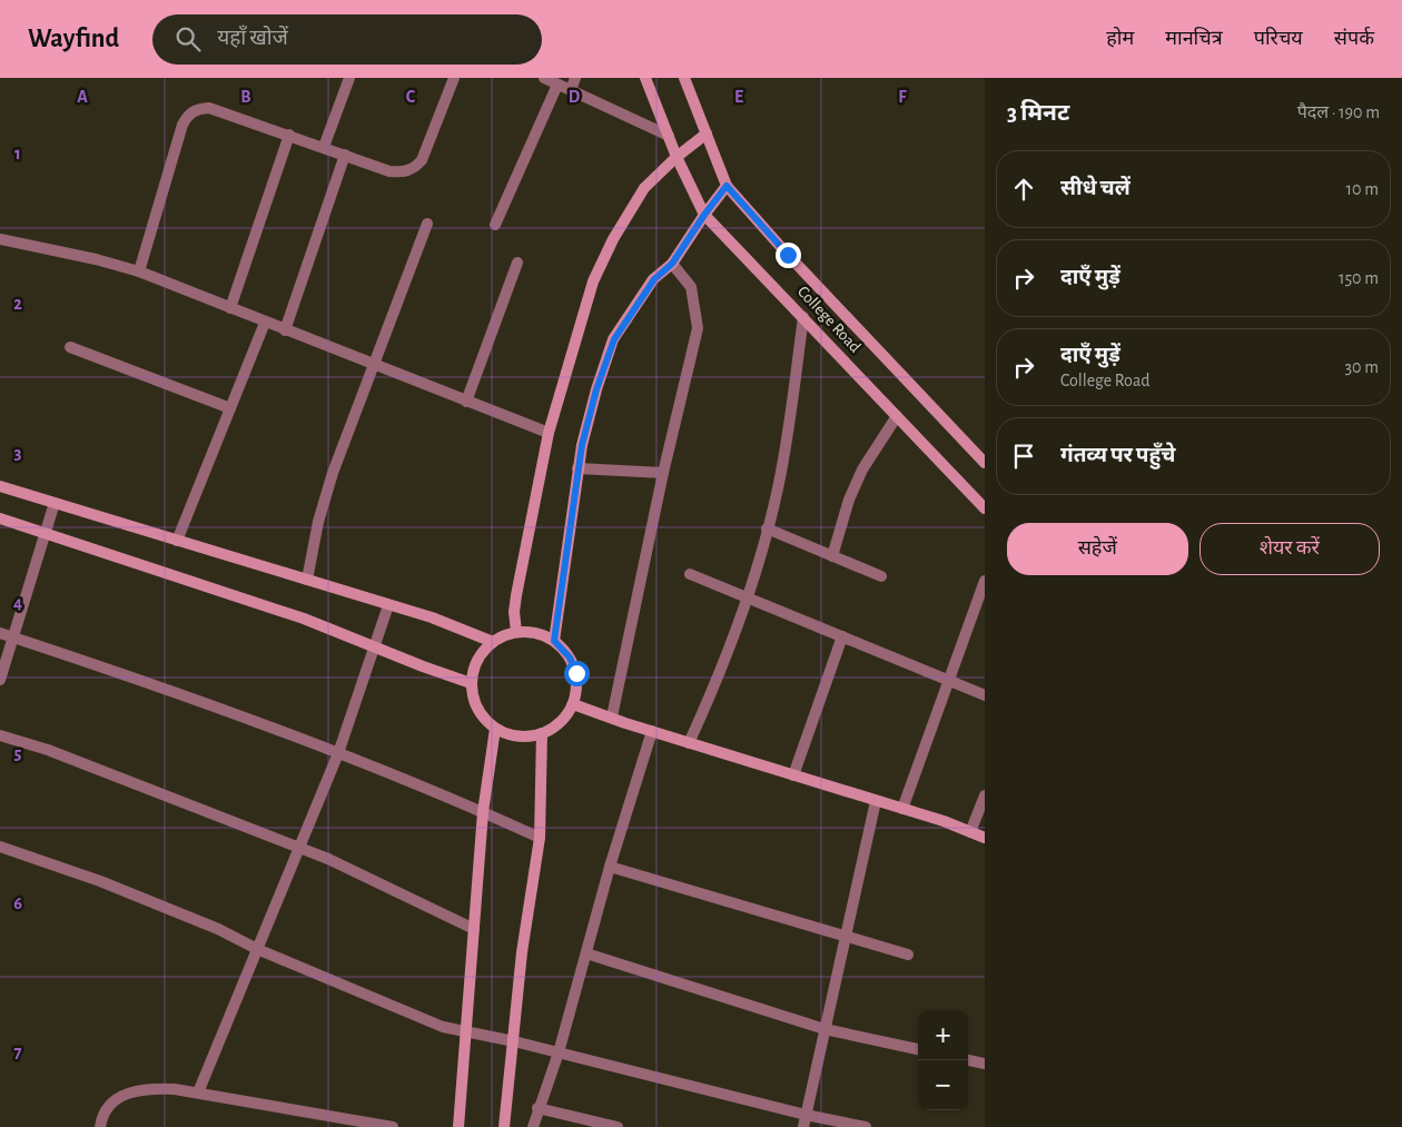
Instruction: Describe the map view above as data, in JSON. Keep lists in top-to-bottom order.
{
  "streets": {
    "main road": ["College Road"]
  },
  "page": {
    "header": "Wayfind",
    "search": "यहाँ खोजें",
    "nav": [
      "होम",
      "मानचित्र",
      "परिचय",
      "संपर्क"
    ],
    "heading": ["3 मिनट", "पैदल · 190 m"],
    "list": [
      ["सीधे चलें", "10 m"],
      ["दाएँ मुड़ें", "150 m"],
      ["दाएँ मुड़ें", "College Road", "30 m"],
      "गंतव्य पर पहुँचे"
    ],
    "buttons": ["सहेजें", "शेयर करें"],
    "map_buttons": ["+", "−"]
  },
  "grid": {
    "columns": [
      "A",
      "B",
      "C",
      "D",
      "E",
      "F"
    ],
    "rows": [
      "1",
      "2",
      "3",
      "4",
      "5",
      "6",
      "7"
    ]
  }
}
